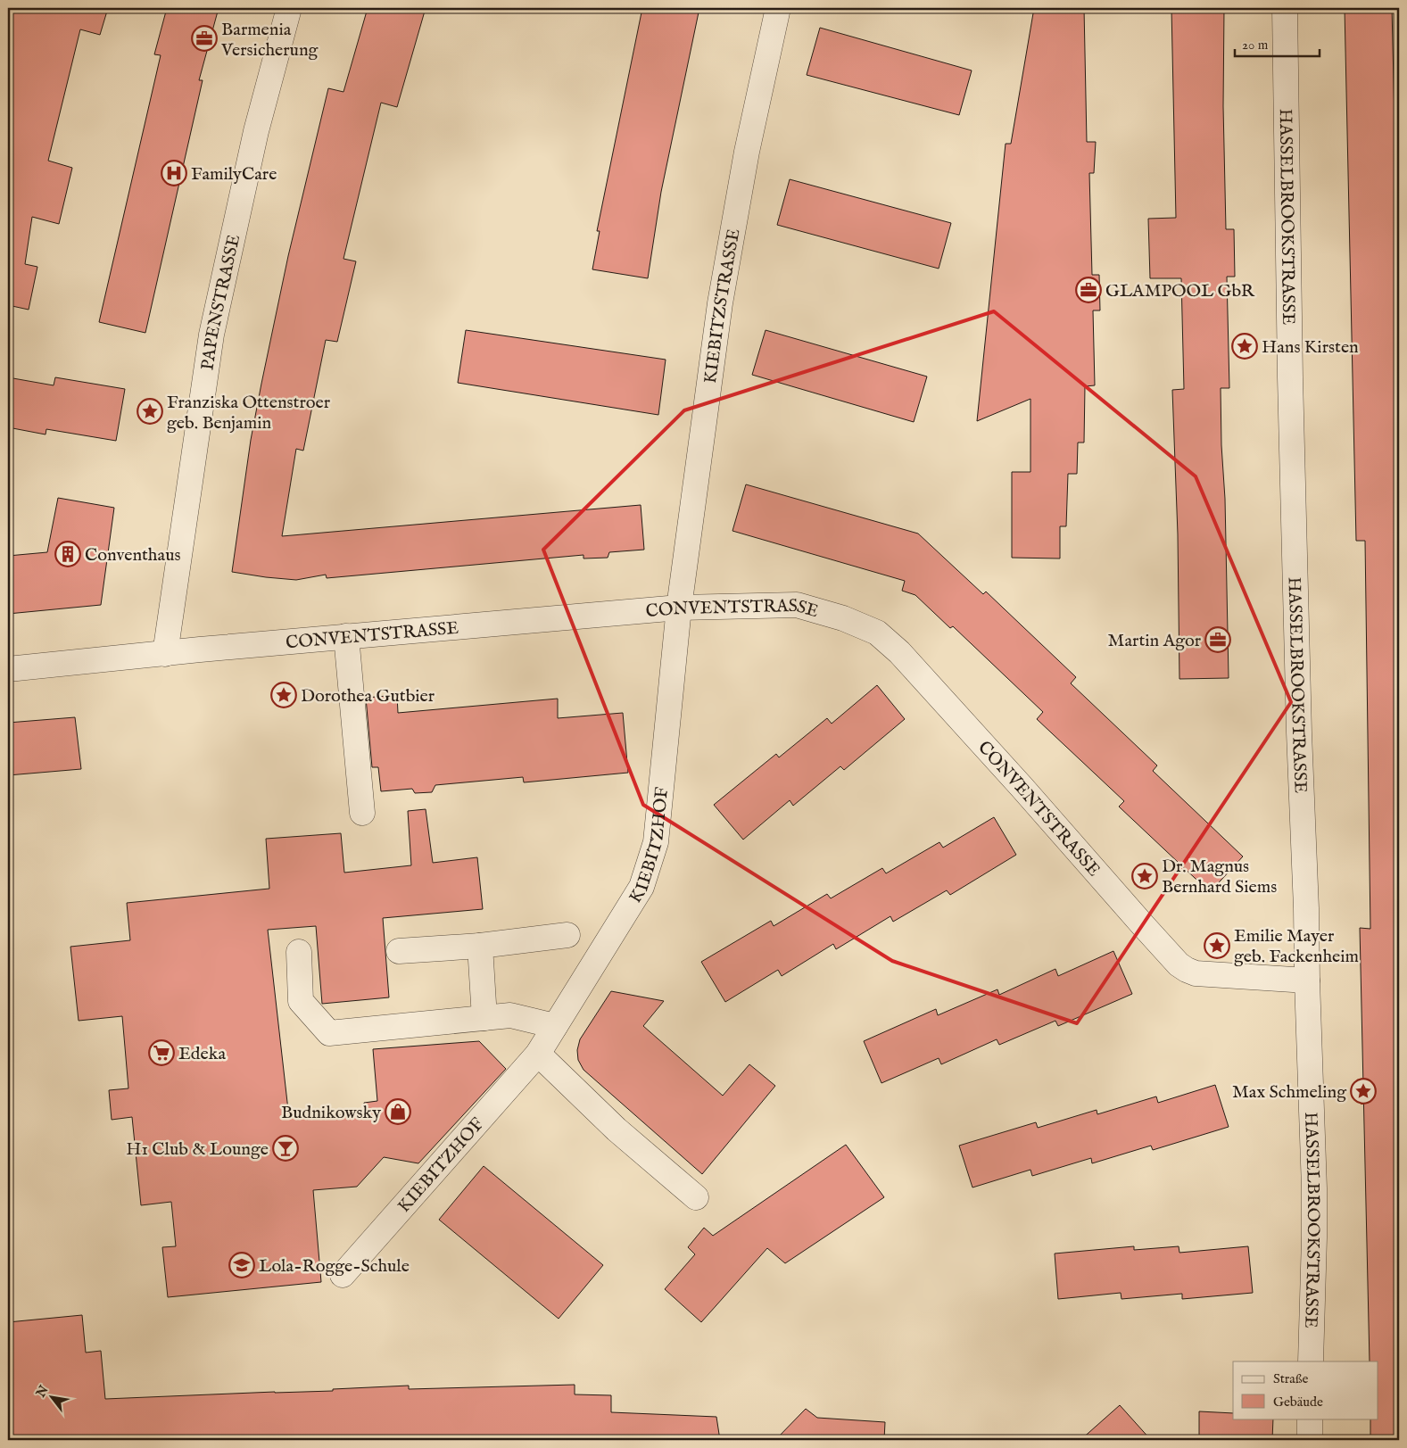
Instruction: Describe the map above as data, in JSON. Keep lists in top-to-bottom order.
{
  "streets": {
    "street": [
      "HASSELBROOKSTRASSE",
      "PAPENSTRASSE",
      "KIEBITZSTRASSE",
      "CONVENTSTRASSE",
      "KIEBITZHOF"
    ]
  },
  "crossings": [
    ["HASSELBROOKSTRASSE", "CONVENTSTRASSE"],
    ["PAPENSTRASSE", "CONVENTSTRASSE"],
    ["KIEBITZSTRASSE", "CONVENTSTRASSE"],
    ["KIEBITZSTRASSE", "KIEBITZHOF"],
    ["CONVENTSTRASSE", "KIEBITZHOF"]
  ],
  "places": {
    "office": ["Barmenia Versicherung", "GLAMPOOL GbR", "Martin Agor"],
    "hospital": ["FamilyCare"],
    "place": [
      "Hans Kirsten",
      "Franziska Ottenstroer geb. Benjamin",
      "Dorothea Gutbier",
      "Dr. Magnus Bernhard Siems",
      "Emilie Mayer geb. Fackenheim",
      "Max Schmeling"
    ],
    "building": ["Conventhaus"],
    "supermarket": ["Edeka"],
    "shop": ["Budnikowsky"],
    "bar": ["H1 Club & Lounge"],
    "school or university": ["Lola-Rogge-Schule"]
  },
  "legend": ["Straße", "Gebäude"],
  "scale_bar": "20 m",
  "north": "top left"
}
